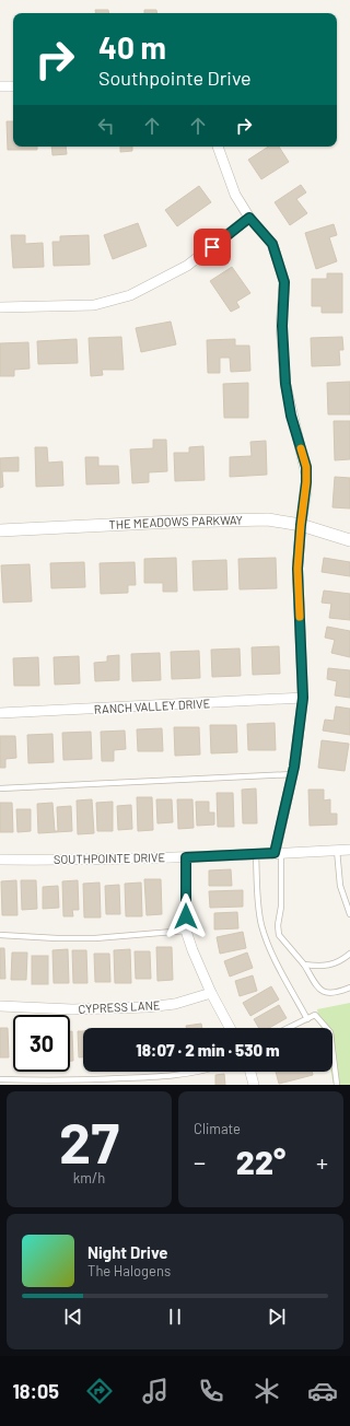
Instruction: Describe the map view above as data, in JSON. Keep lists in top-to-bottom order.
{
  "streets": {
    "street": [
      "THE MEADOWS PARKWAY",
      "RANCH VALLEY DRIVE",
      "SOUTHPOINTE DRIVE",
      "CYPRESS LANE"
    ]
  },
  "page": {
    "turn": ["40 m", "Southpointe Drive"],
    "limit": "30",
    "trip": "18:07 · 2 min · 530 m",
    "tile": [
      ["27", "km/h"],
      "Climate"
    ],
    "heat": ["−", "22°", "+"],
    "song": ["Night Drive", "The Halogens"],
    "tabs": "18:05"
  }
}
